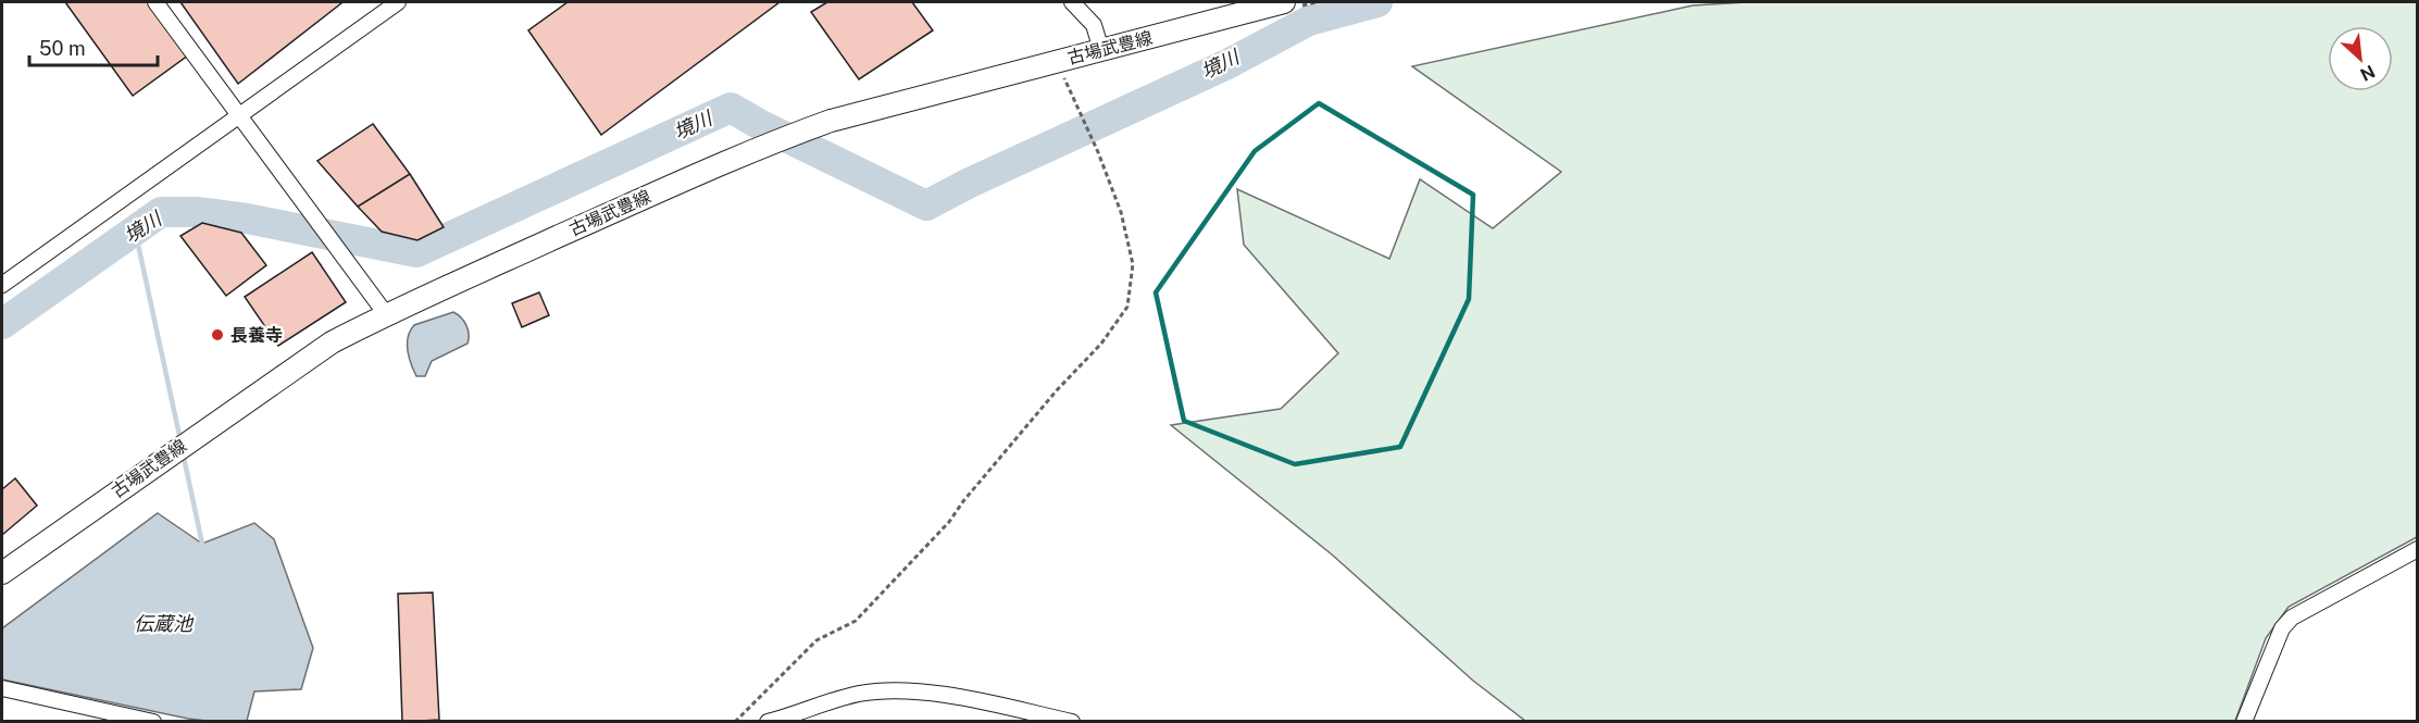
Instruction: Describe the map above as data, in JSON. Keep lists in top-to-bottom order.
{
  "streets": {
    "main road": ["古場武豊線"]
  },
  "water": ["境川", "伝蔵池"],
  "places": ["長養寺"],
  "scale_bar": "50 m",
  "north": "bottom right"
}
